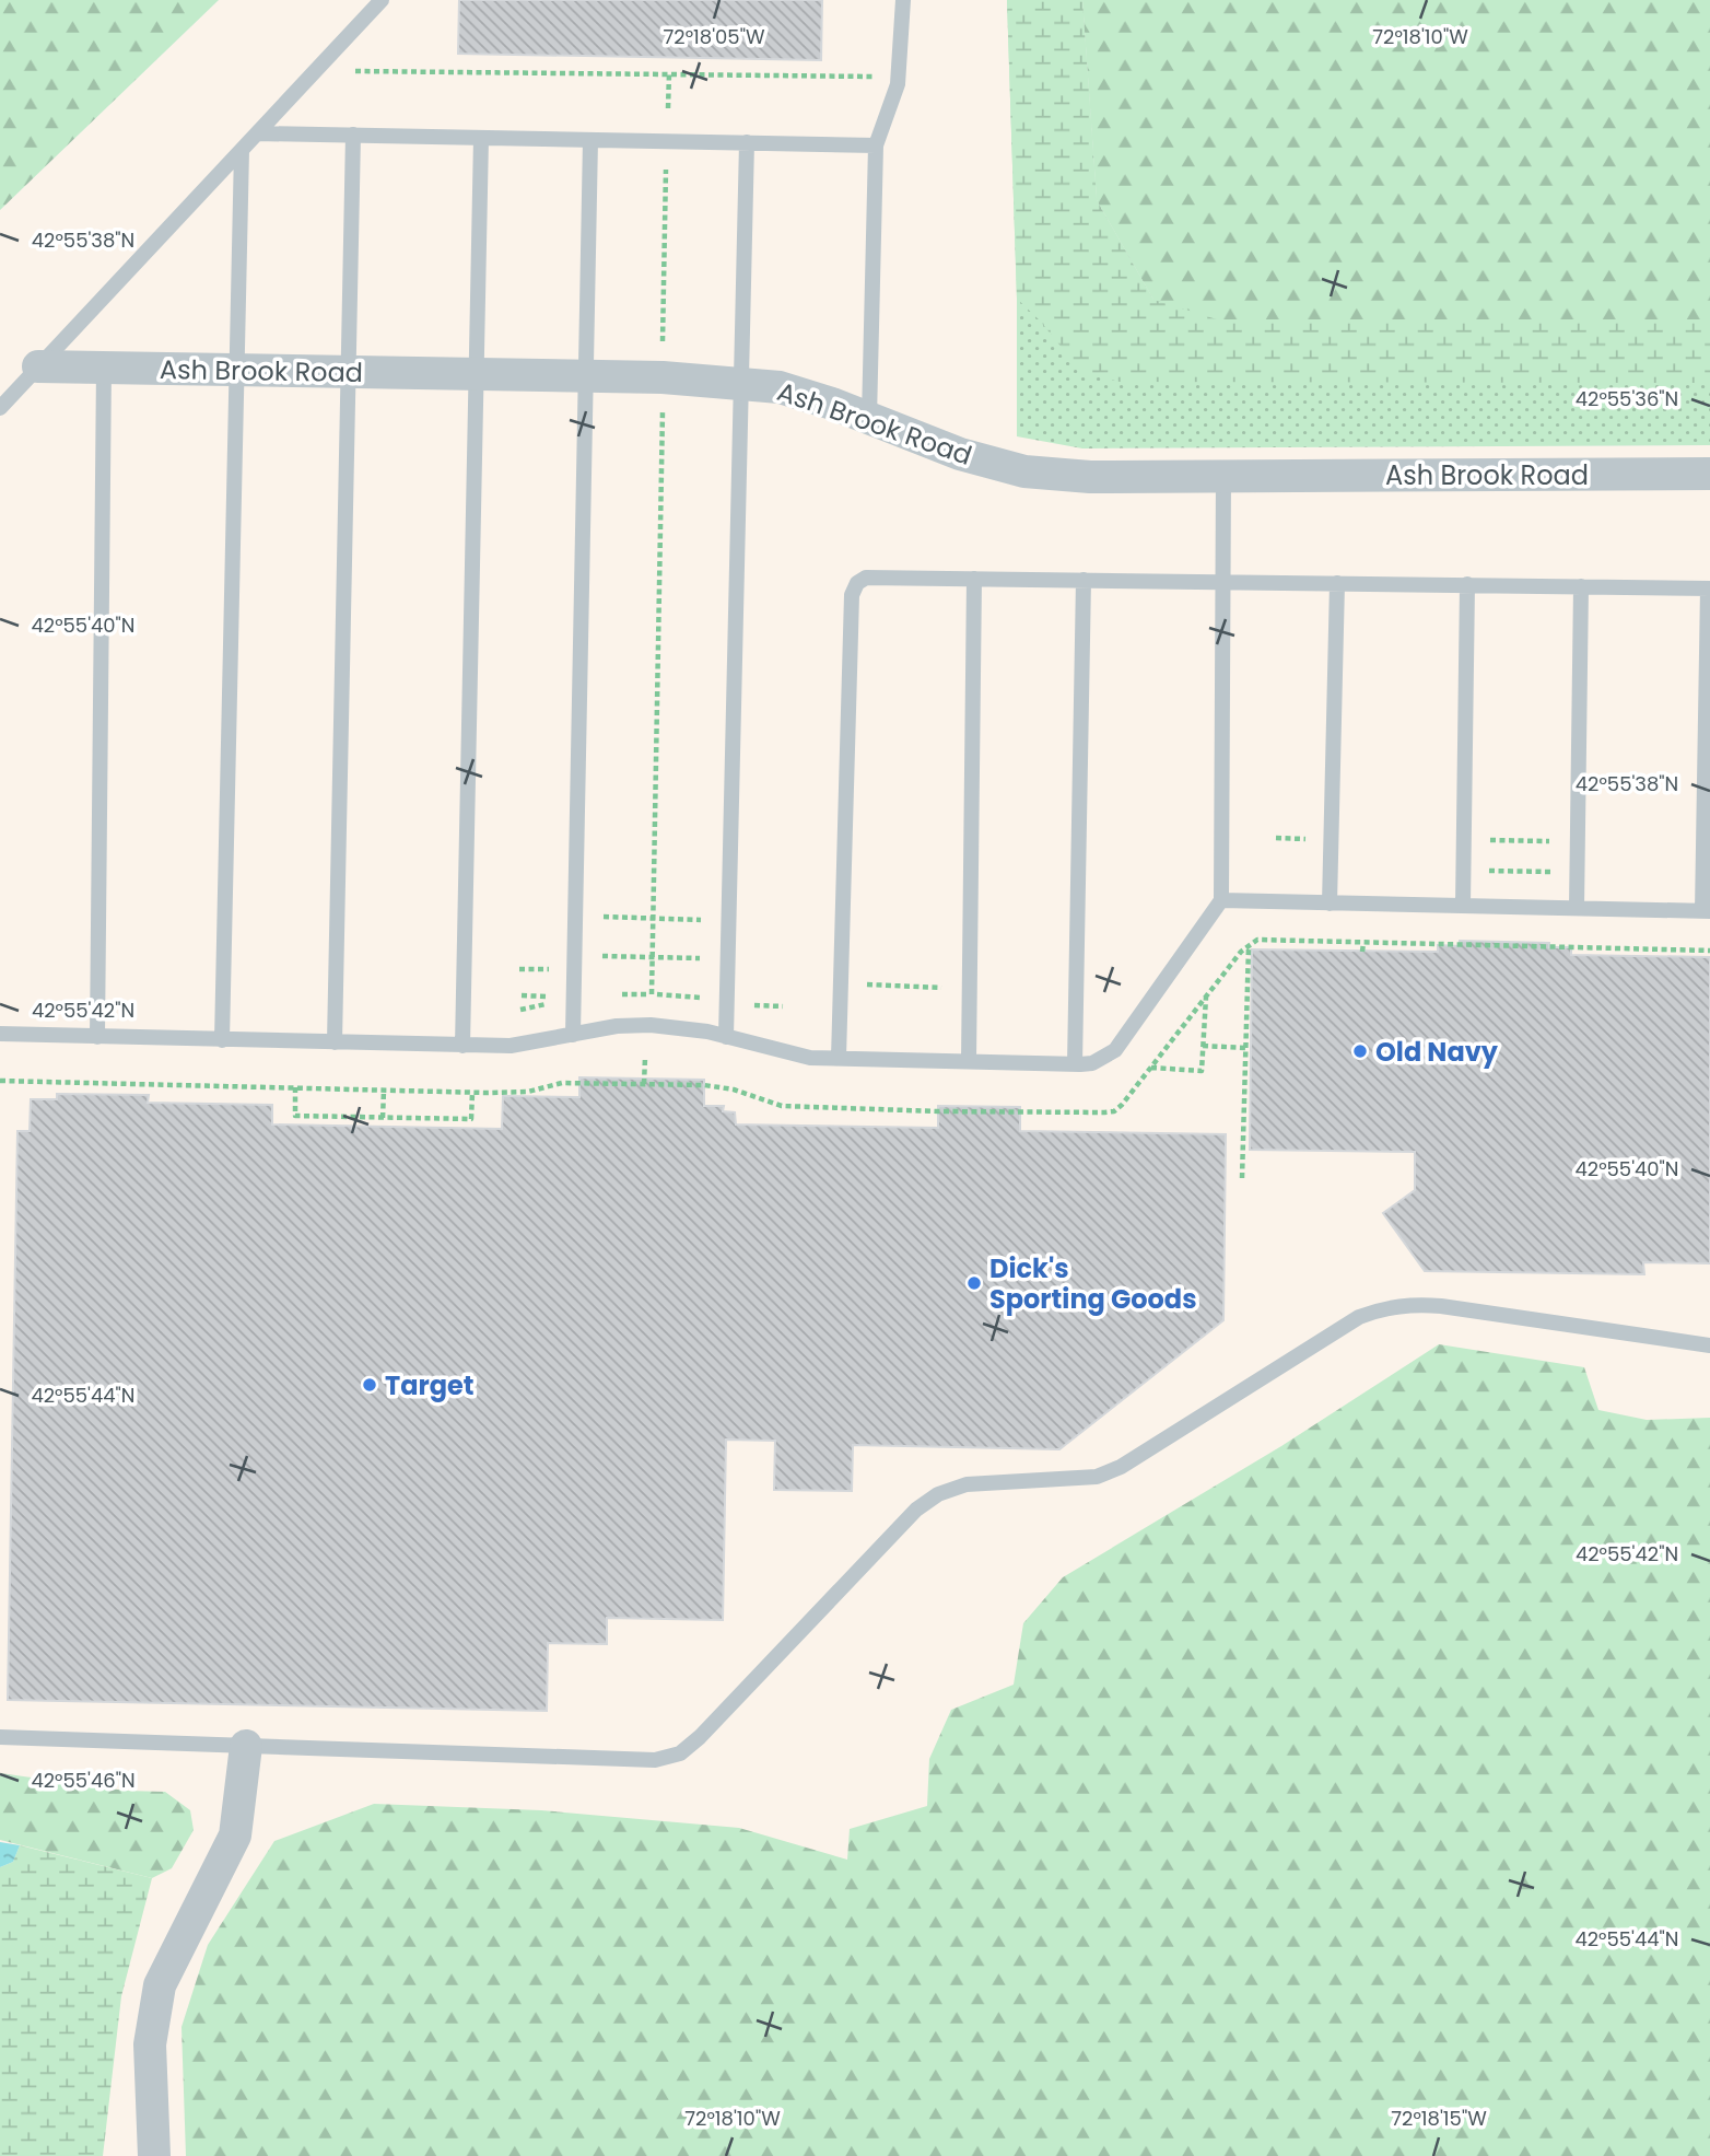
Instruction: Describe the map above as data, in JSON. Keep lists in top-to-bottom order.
{
  "streets": {
    "street": ["Ash Brook Road"]
  },
  "places": ["Old Navy", "Dick's Sporting Goods", "Target"],
  "coordinates": [
    "72°18'05\"W",
    "72°18'10\"W",
    "42°55'38\"N",
    "42°55'36\"N",
    "42°55'40\"N",
    "42°55'42\"N",
    "42°55'44\"N",
    "42°55'46\"N",
    "72°18'15\"W"
  ]
}
